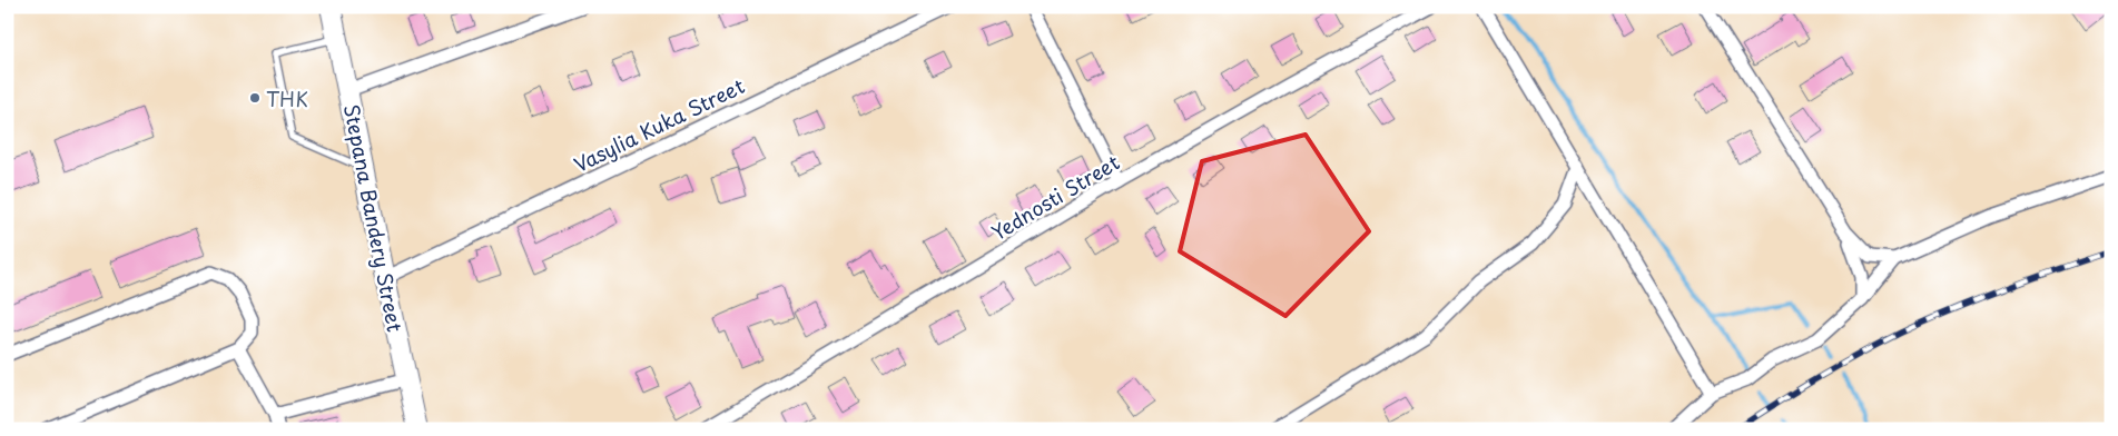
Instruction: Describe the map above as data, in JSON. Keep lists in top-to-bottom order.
{
  "streets": {
    "main road": ["Stepana Bandery Street"],
    "street": ["Vasylia Kuka Street", "Yednosti Street"]
  },
  "crossings": [
    ["Vasylia Kuka Street", "Stepana Bandery Street"]
  ],
  "places": ["ТНК"]
}
